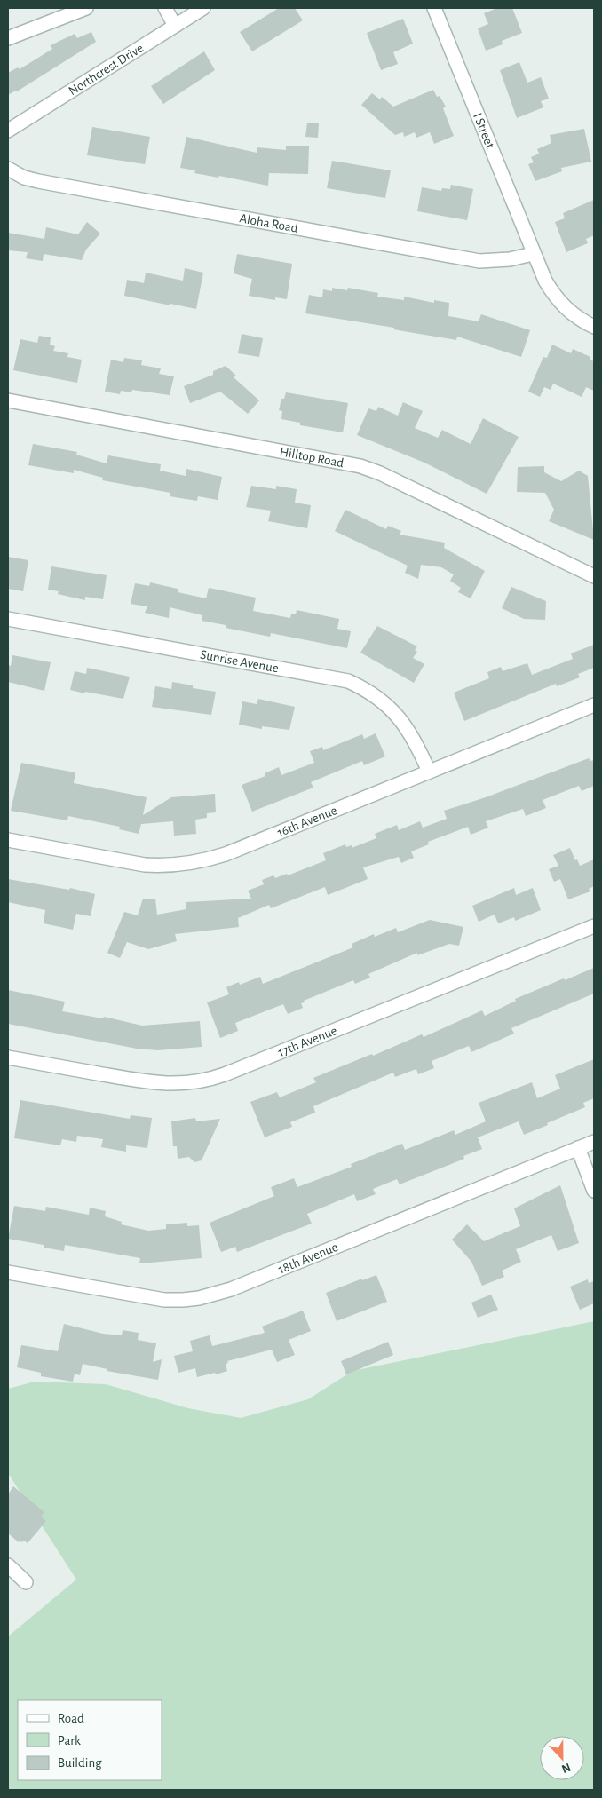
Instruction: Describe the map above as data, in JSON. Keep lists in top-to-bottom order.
{
  "streets": {
    "street": [
      "Northcrest Drive",
      "I Street",
      "Aloha Road",
      "Hilltop Road",
      "Sunrise Avenue",
      "16th Avenue",
      "17th Avenue",
      "18th Avenue"
    ]
  },
  "crossings": [
    ["I Street", "Aloha Road"],
    ["Sunrise Avenue", "16th Avenue"]
  ],
  "legend": ["Road", "Park", "Building"],
  "north": "bottom"
}
